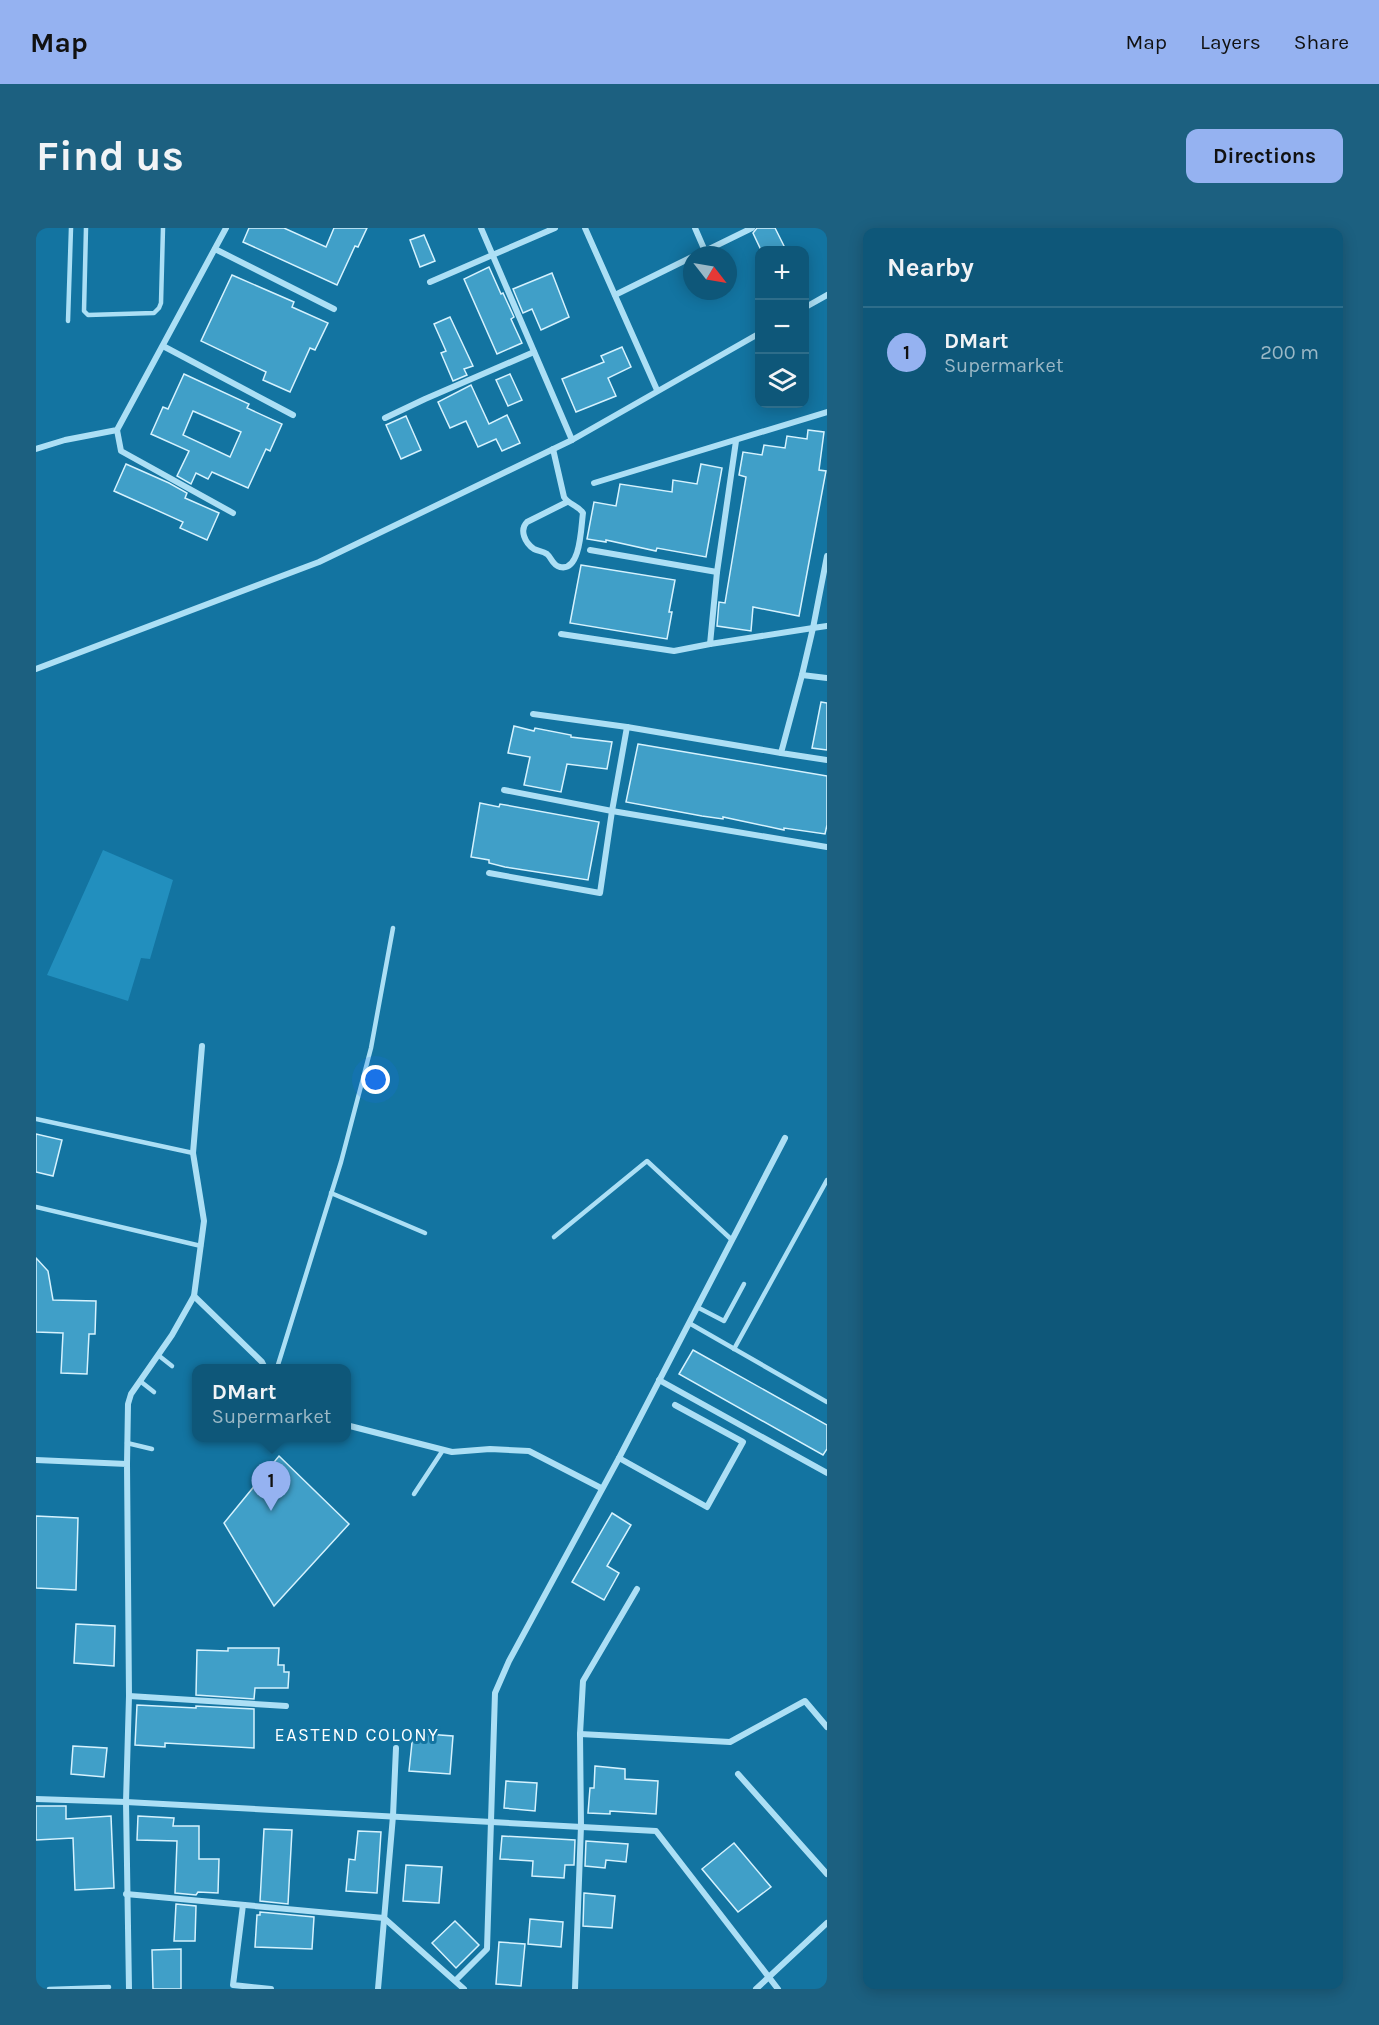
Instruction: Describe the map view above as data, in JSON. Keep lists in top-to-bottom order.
{
  "districts": ["EASTEND COLONY"],
  "north": "bottom right",
  "page": {
    "header": "Map",
    "nav": ["Map", "Layers", "Share"],
    "buttons": "Directions",
    "title": "Find us",
    "heading": "Nearby",
    "map_buttons": ["+", "−"],
    "list": [
      {
        "mark": "1",
        "name": "DMart",
        "note": "Supermarket",
        "value": "200 m"
      }
    ],
    "popup": ["DMart", "Supermarket"],
    "pins": "1"
  }
}
